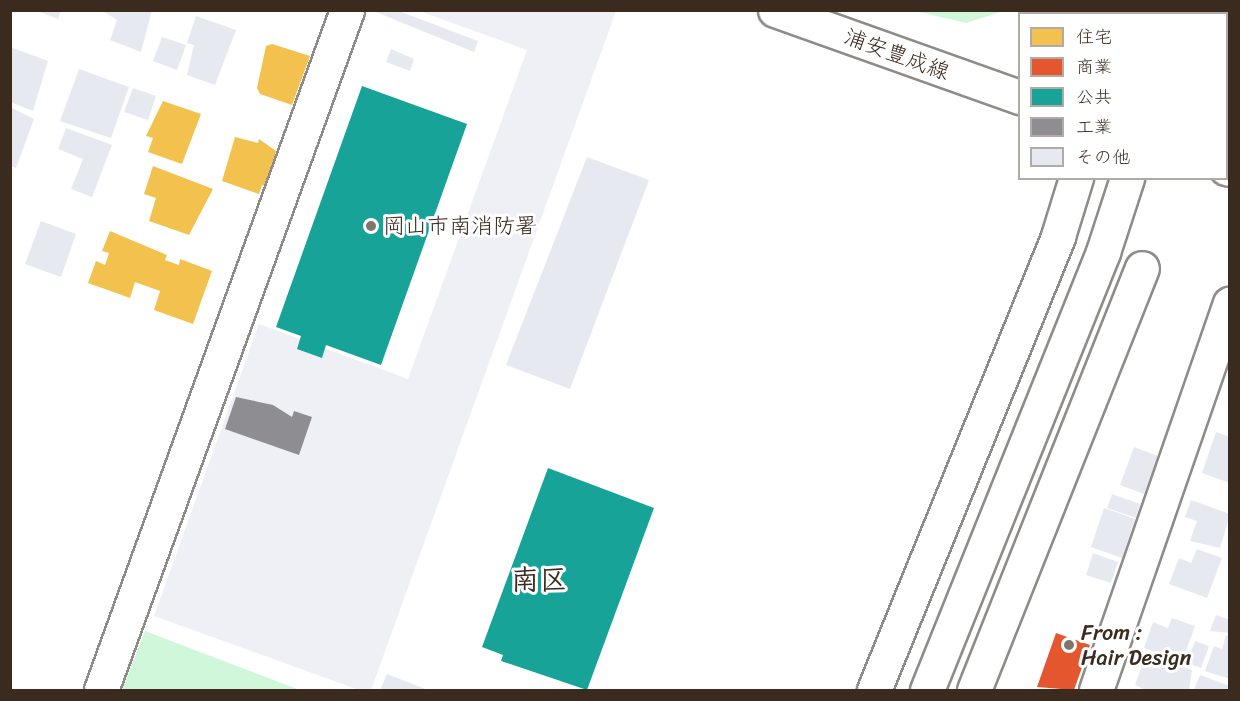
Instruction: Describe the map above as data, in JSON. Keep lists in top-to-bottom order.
{
  "streets": {
    "street": ["浦安豊成線"]
  },
  "districts": ["南区"],
  "places": ["岡山市南消防署", "From : Hair Design"],
  "legend": [
    "住宅",
    "商業",
    "公共",
    "工業",
    "その他"
  ]
}
